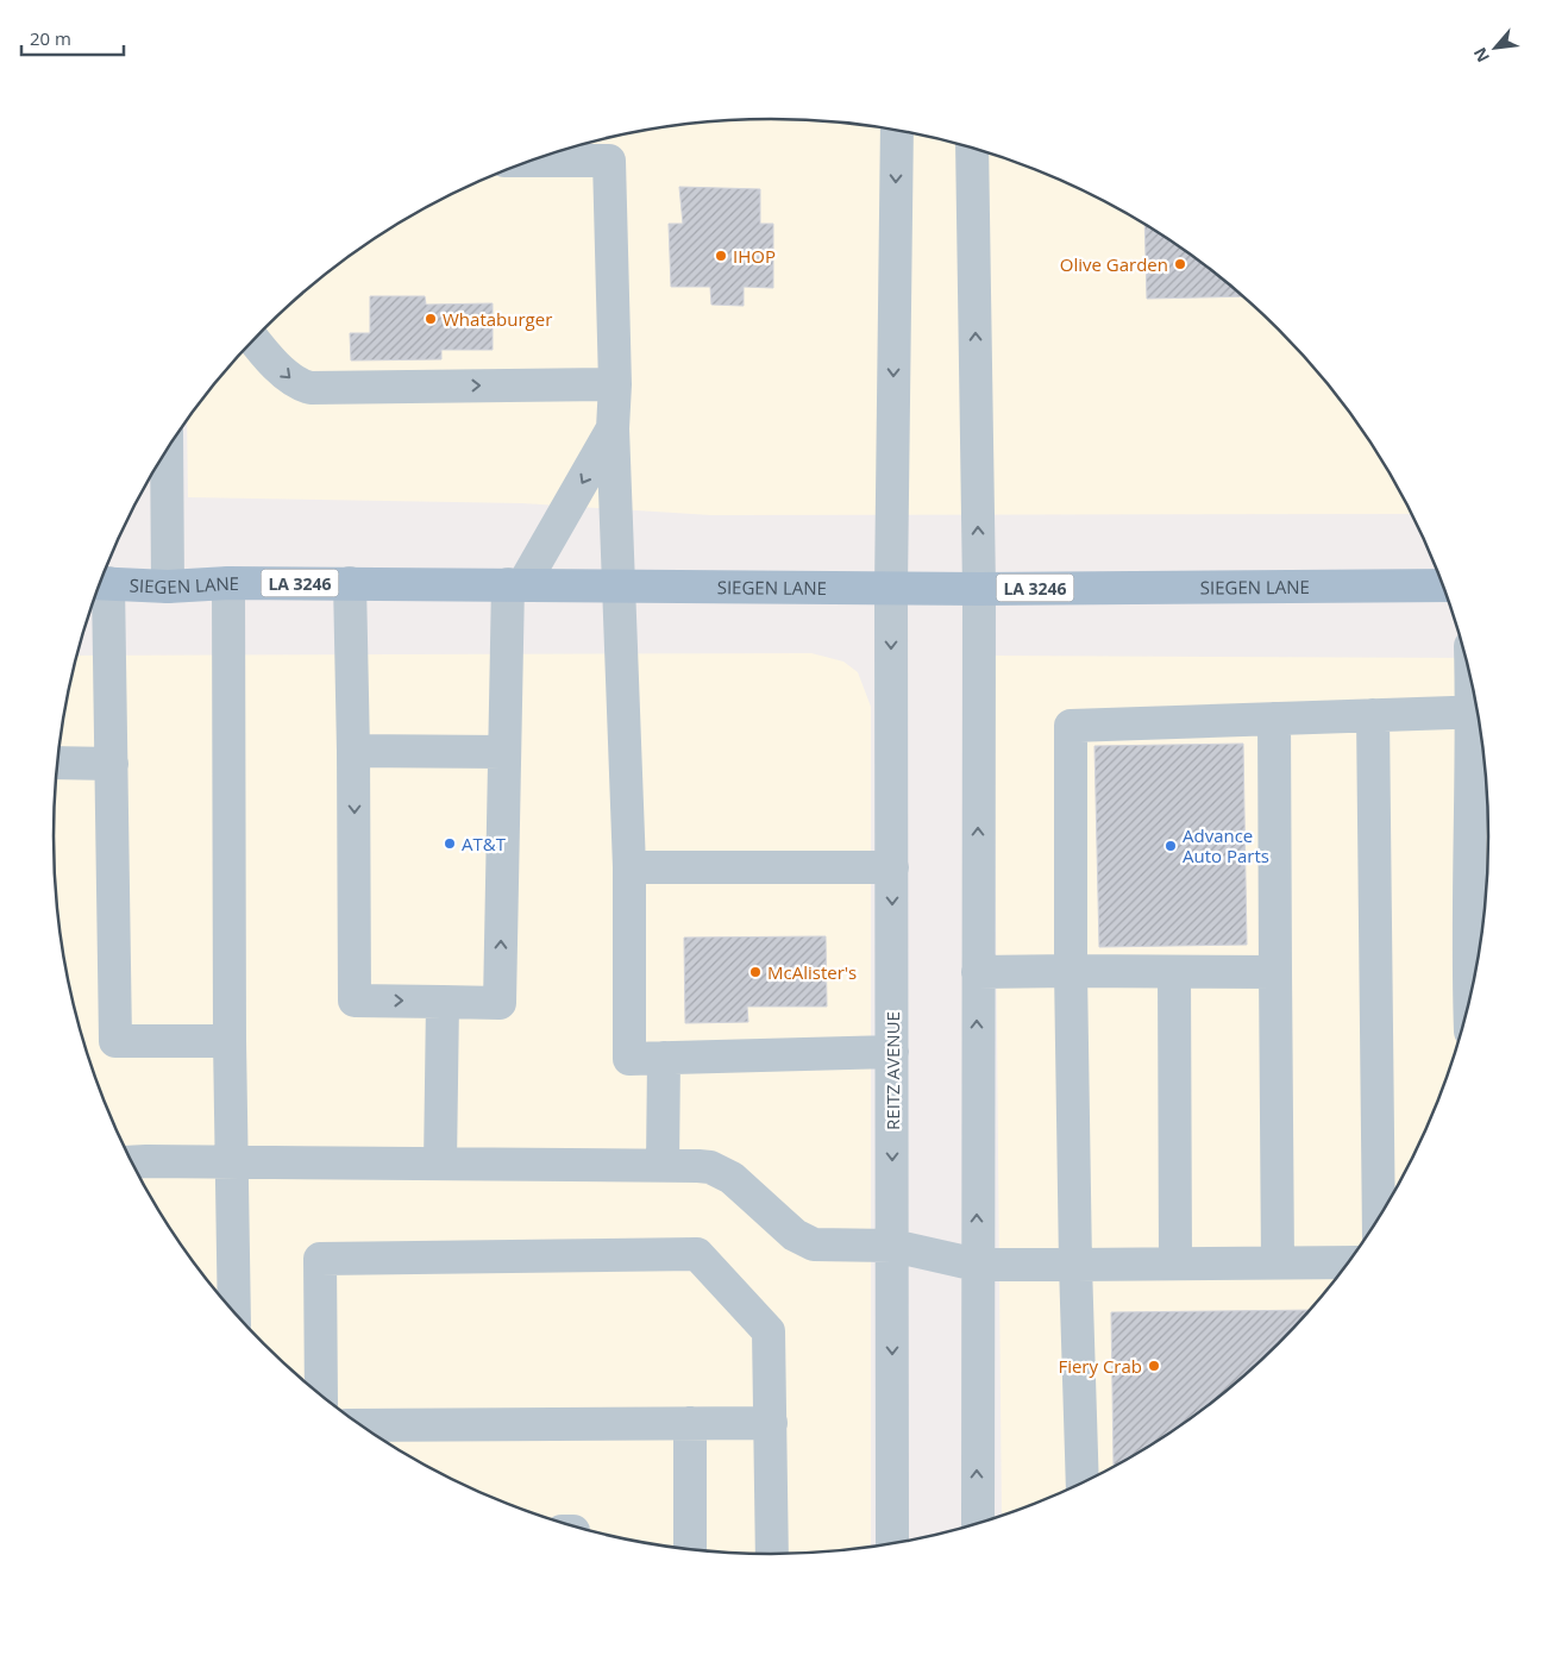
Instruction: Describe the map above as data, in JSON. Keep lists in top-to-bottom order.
{
  "streets": {
    "main road": ["SIEGEN LANE", "LA 3246"],
    "street": ["REITZ AVENUE"]
  },
  "crossings": [
    ["SIEGEN LANE", "REITZ AVENUE"]
  ],
  "places": [
    "IHOP",
    "Olive Garden",
    "Whataburger",
    "AT&T",
    "Advance Auto Parts",
    "McAlister's",
    "Fiery Crab"
  ],
  "scale_bar": "20 m",
  "north": "bottom left"
}
